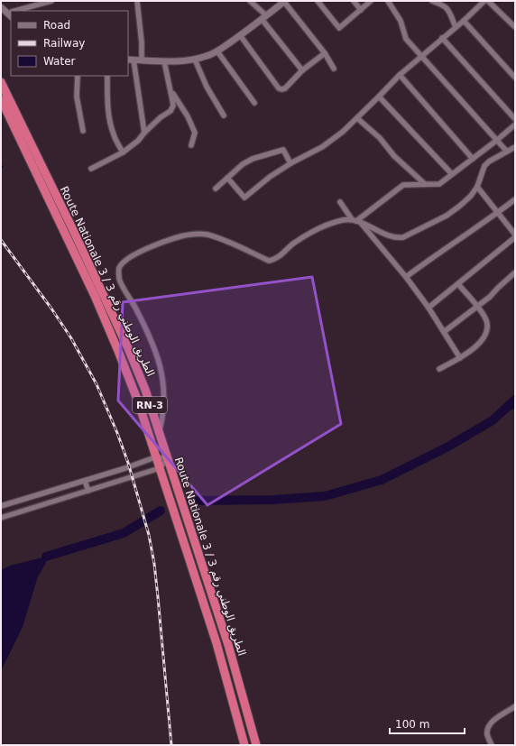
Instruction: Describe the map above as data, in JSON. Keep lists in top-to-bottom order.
{
  "streets": {
    "highway": ["Route Nationale 3 / الطريق الوطني رقم 3", "RN-3"]
  },
  "legend": ["Road", "Railway", "Water"],
  "scale_bar": "100 m"
}
